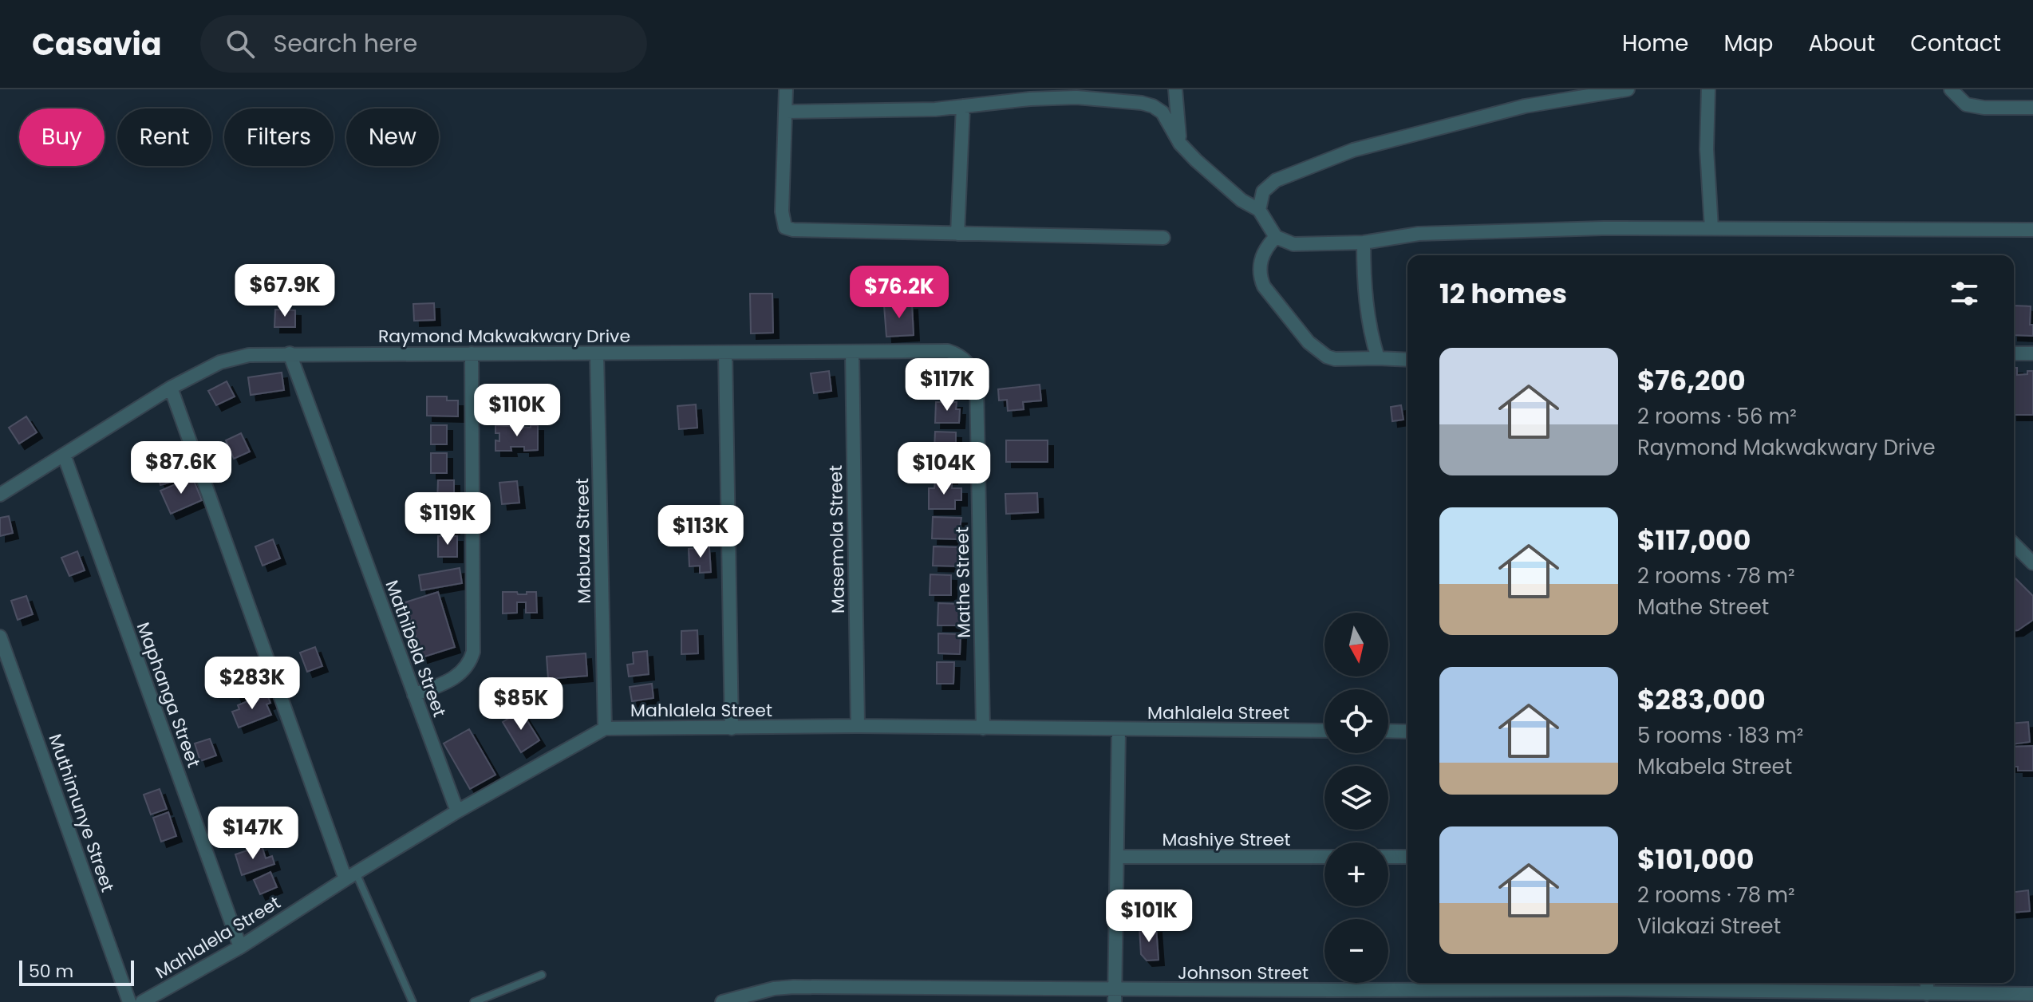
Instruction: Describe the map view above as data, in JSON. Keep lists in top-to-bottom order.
{
  "streets": {
    "street": [
      "Raymond Makwakwary Drive",
      "Masemola Street",
      "Mabuza Street",
      "Mathe Street",
      "Mathibela Street",
      "Maphanga Street",
      "Mahlalela Street",
      "Muthimunye Street",
      "Mashiye Street",
      "Johnson Street"
    ]
  },
  "crossings": [
    ["Raymond Makwakwary Drive", "Masemola Street"],
    ["Raymond Makwakwary Drive", "Mabuza Street"],
    ["Raymond Makwakwary Drive", "Mathe Street"],
    ["Raymond Makwakwary Drive", "Mathibela Street"],
    ["Raymond Makwakwary Drive", "Maphanga Street"],
    ["Masemola Street", "Mahlalela Street"],
    ["Mabuza Street", "Mahlalela Street"],
    ["Mathe Street", "Mahlalela Street"],
    ["Mathibela Street", "Mahlalela Street"],
    ["Maphanga Street", "Mahlalela Street"]
  ],
  "scale_bar": "50 m",
  "north": "bottom",
  "page": {
    "header": "Casavia",
    "search": "Search here",
    "nav": [
      "Home",
      "Map",
      "About",
      "Contact"
    ],
    "chip": [
      "Buy",
      "Rent",
      "Filters",
      "New"
    ],
    "heading": "12 homes",
    "price": [
      "$67.9K",
      "$76.2K",
      "$117K",
      "$110K",
      "$87.6K",
      "$104K",
      "$119K",
      "$113K",
      "$283K",
      "$85K",
      "$147K",
      "$101K"
    ],
    "list": [
      {
        "name": "$76,200",
        "note": "2 rooms · 56 m² · Raymond Makwakwary Drive"
      },
      {
        "name": "$117,000",
        "note": "2 rooms · 78 m² · Mathe Street"
      },
      {
        "name": "$283,000",
        "note": "5 rooms · 183 m² · Mkabela Street"
      },
      {
        "name": "$101,000",
        "note": "2 rooms · 78 m² · Vilakazi Street"
      }
    ],
    "map_buttons": ["+", "−"],
    "scale": "50 m"
  }
}
